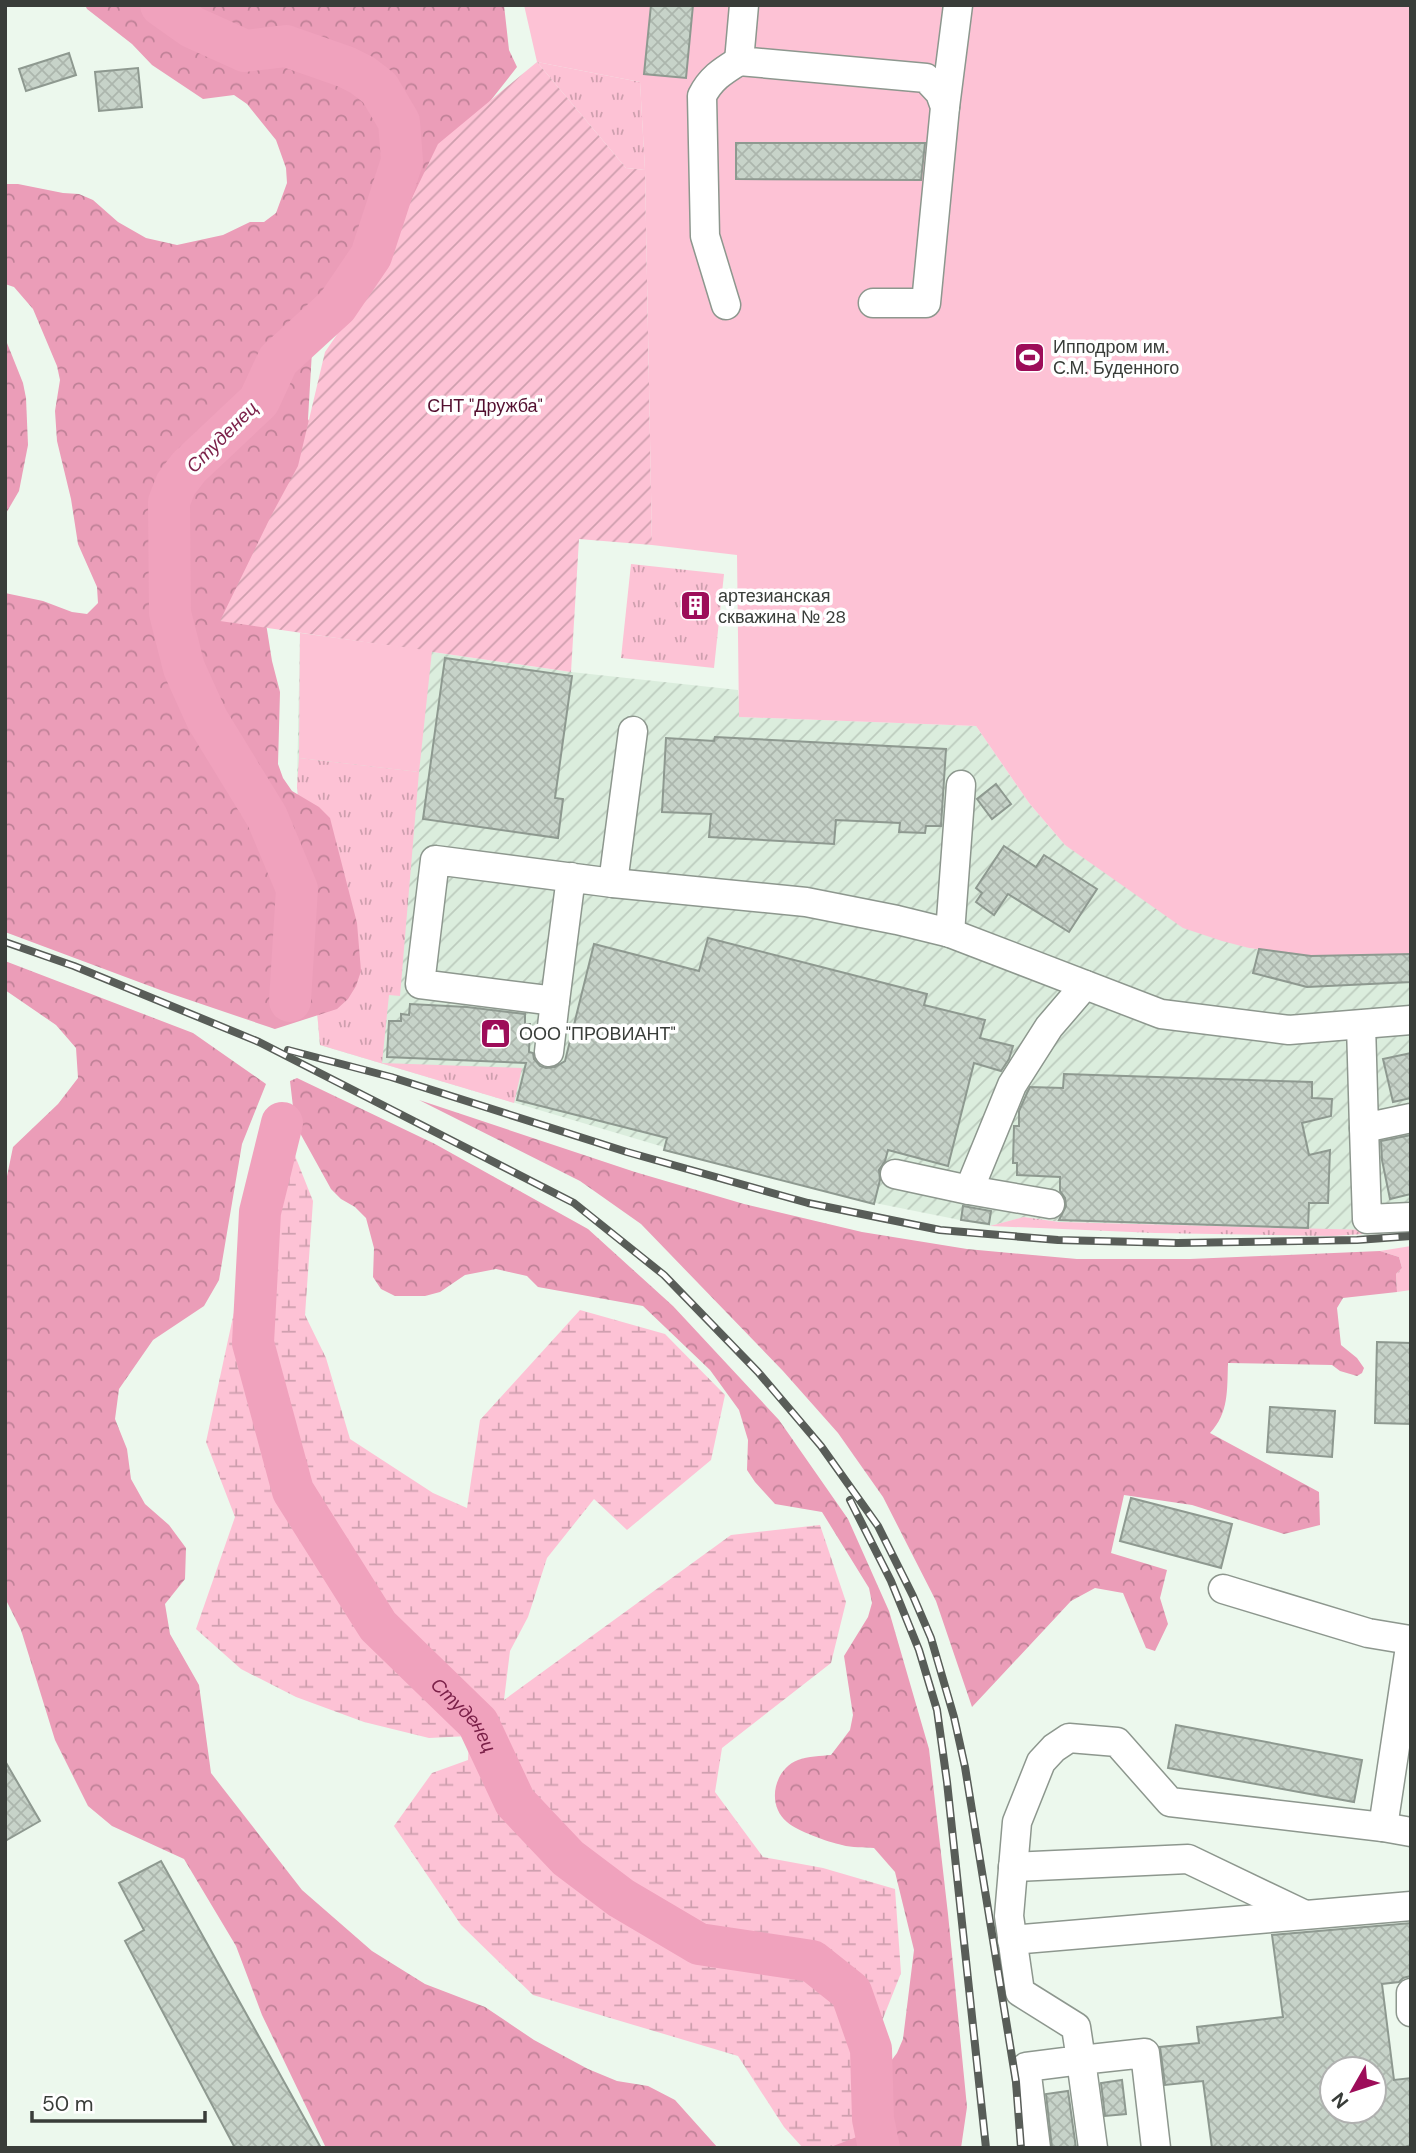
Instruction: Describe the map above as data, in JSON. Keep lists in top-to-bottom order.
{
  "water": ["Студенец"],
  "parks": ["СНТ \"Дружба\""],
  "places": {
    "sports": ["Ипподром им. С.М. Буденного"],
    "building": ["артезианская скважина № 28"],
    "shop": ["ООО \"ПРОВИАНТ\""]
  },
  "scale_bar": "50 m",
  "north": "bottom left"
}
